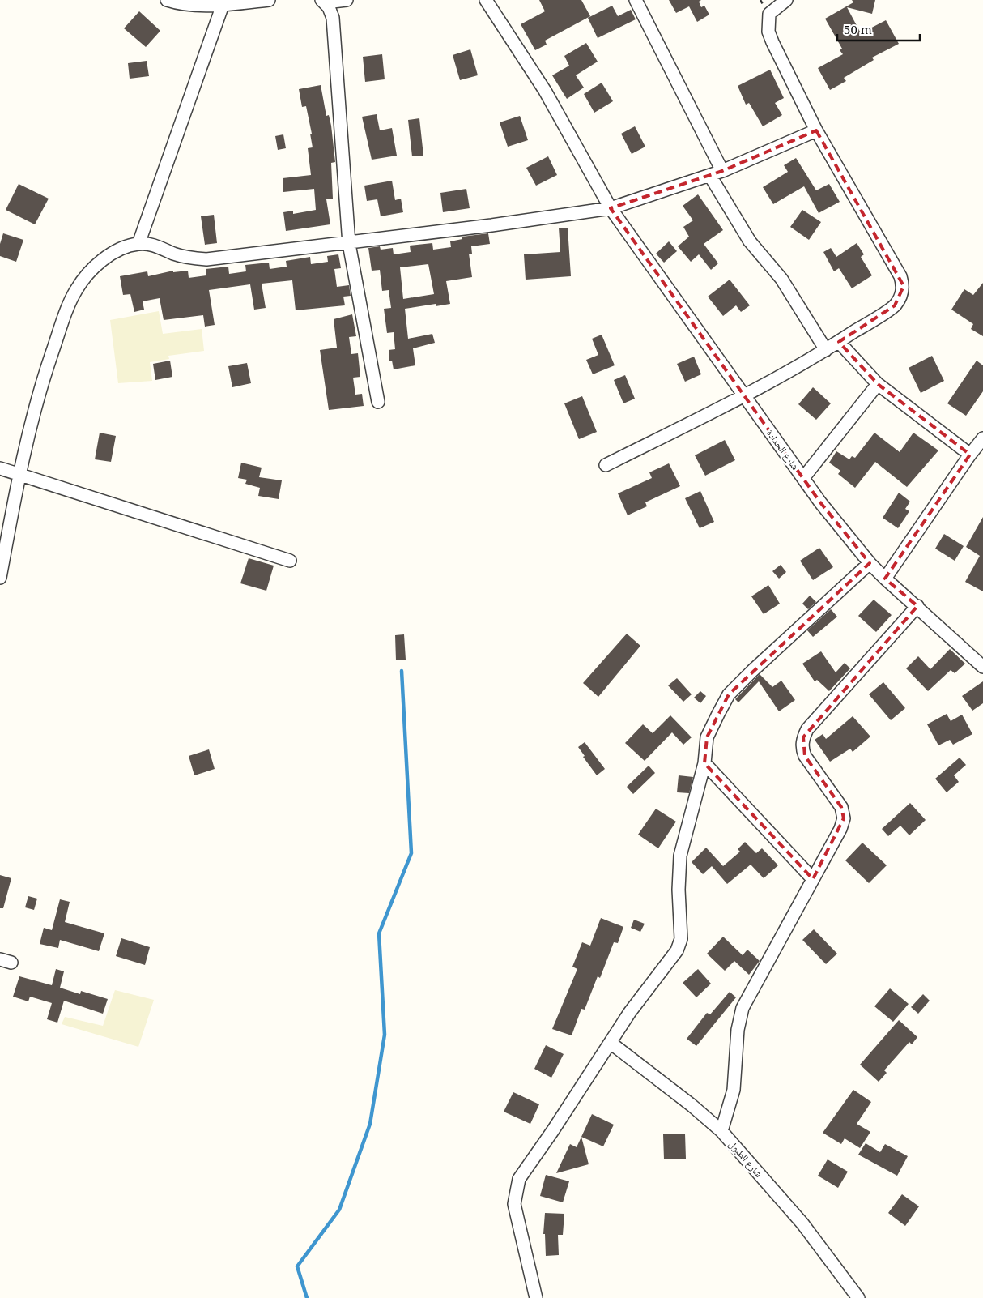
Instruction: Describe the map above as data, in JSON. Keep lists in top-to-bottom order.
{
  "streets": {
    "street": ["شارع الحدادة", "شارع الطبول"]
  },
  "scale_bar": "50 m"
}
